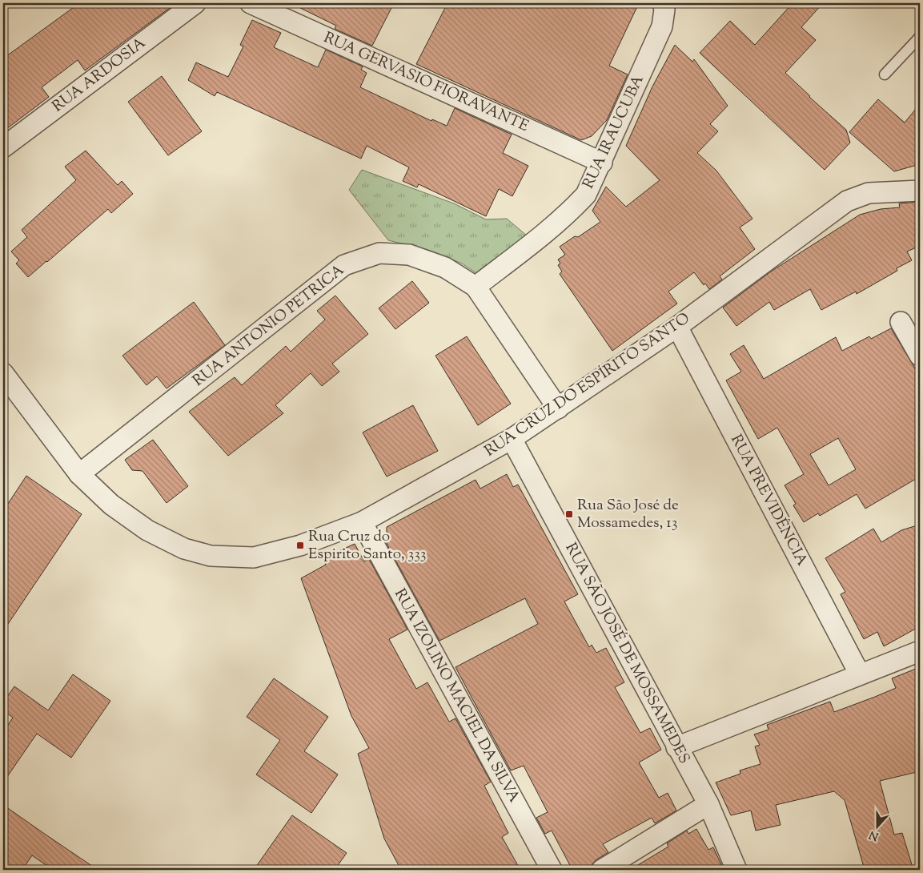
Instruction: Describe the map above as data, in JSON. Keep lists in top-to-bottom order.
{
  "streets": {
    "street": [
      "RUA ARDOSIA",
      "RUA GERVASIO FIORAVANTE",
      "RUA IRAUCUBA",
      "RUA ANTONIO PETRICA",
      "RUA CRUZ DO ESPÍRITO SANTO",
      "RUA PREVIDÊNCIA",
      "RUA SÃO JOSÉ DE MOSSAMEDES",
      "RUA IZOLINO MACIEL DA SILVA"
    ]
  },
  "crossings": [
    ["RUA GERVASIO FIORAVANTE", "RUA IRAUCUBA"],
    ["RUA IRAUCUBA", "RUA ANTONIO PETRICA"],
    ["RUA ANTONIO PETRICA", "RUA CRUZ DO ESPÍRITO SANTO"],
    ["RUA CRUZ DO ESPÍRITO SANTO", "RUA PREVIDÊNCIA"],
    ["RUA CRUZ DO ESPÍRITO SANTO", "RUA SÃO JOSÉ DE MOSSAMEDES"],
    ["RUA CRUZ DO ESPÍRITO SANTO", "RUA IZOLINO MACIEL DA SILVA"]
  ],
  "places": {
    "transit": ["Rua São José de Mossamedes, 13", "Rua Cruz do Espirito Santo, 333"]
  },
  "north": "bottom"
}
